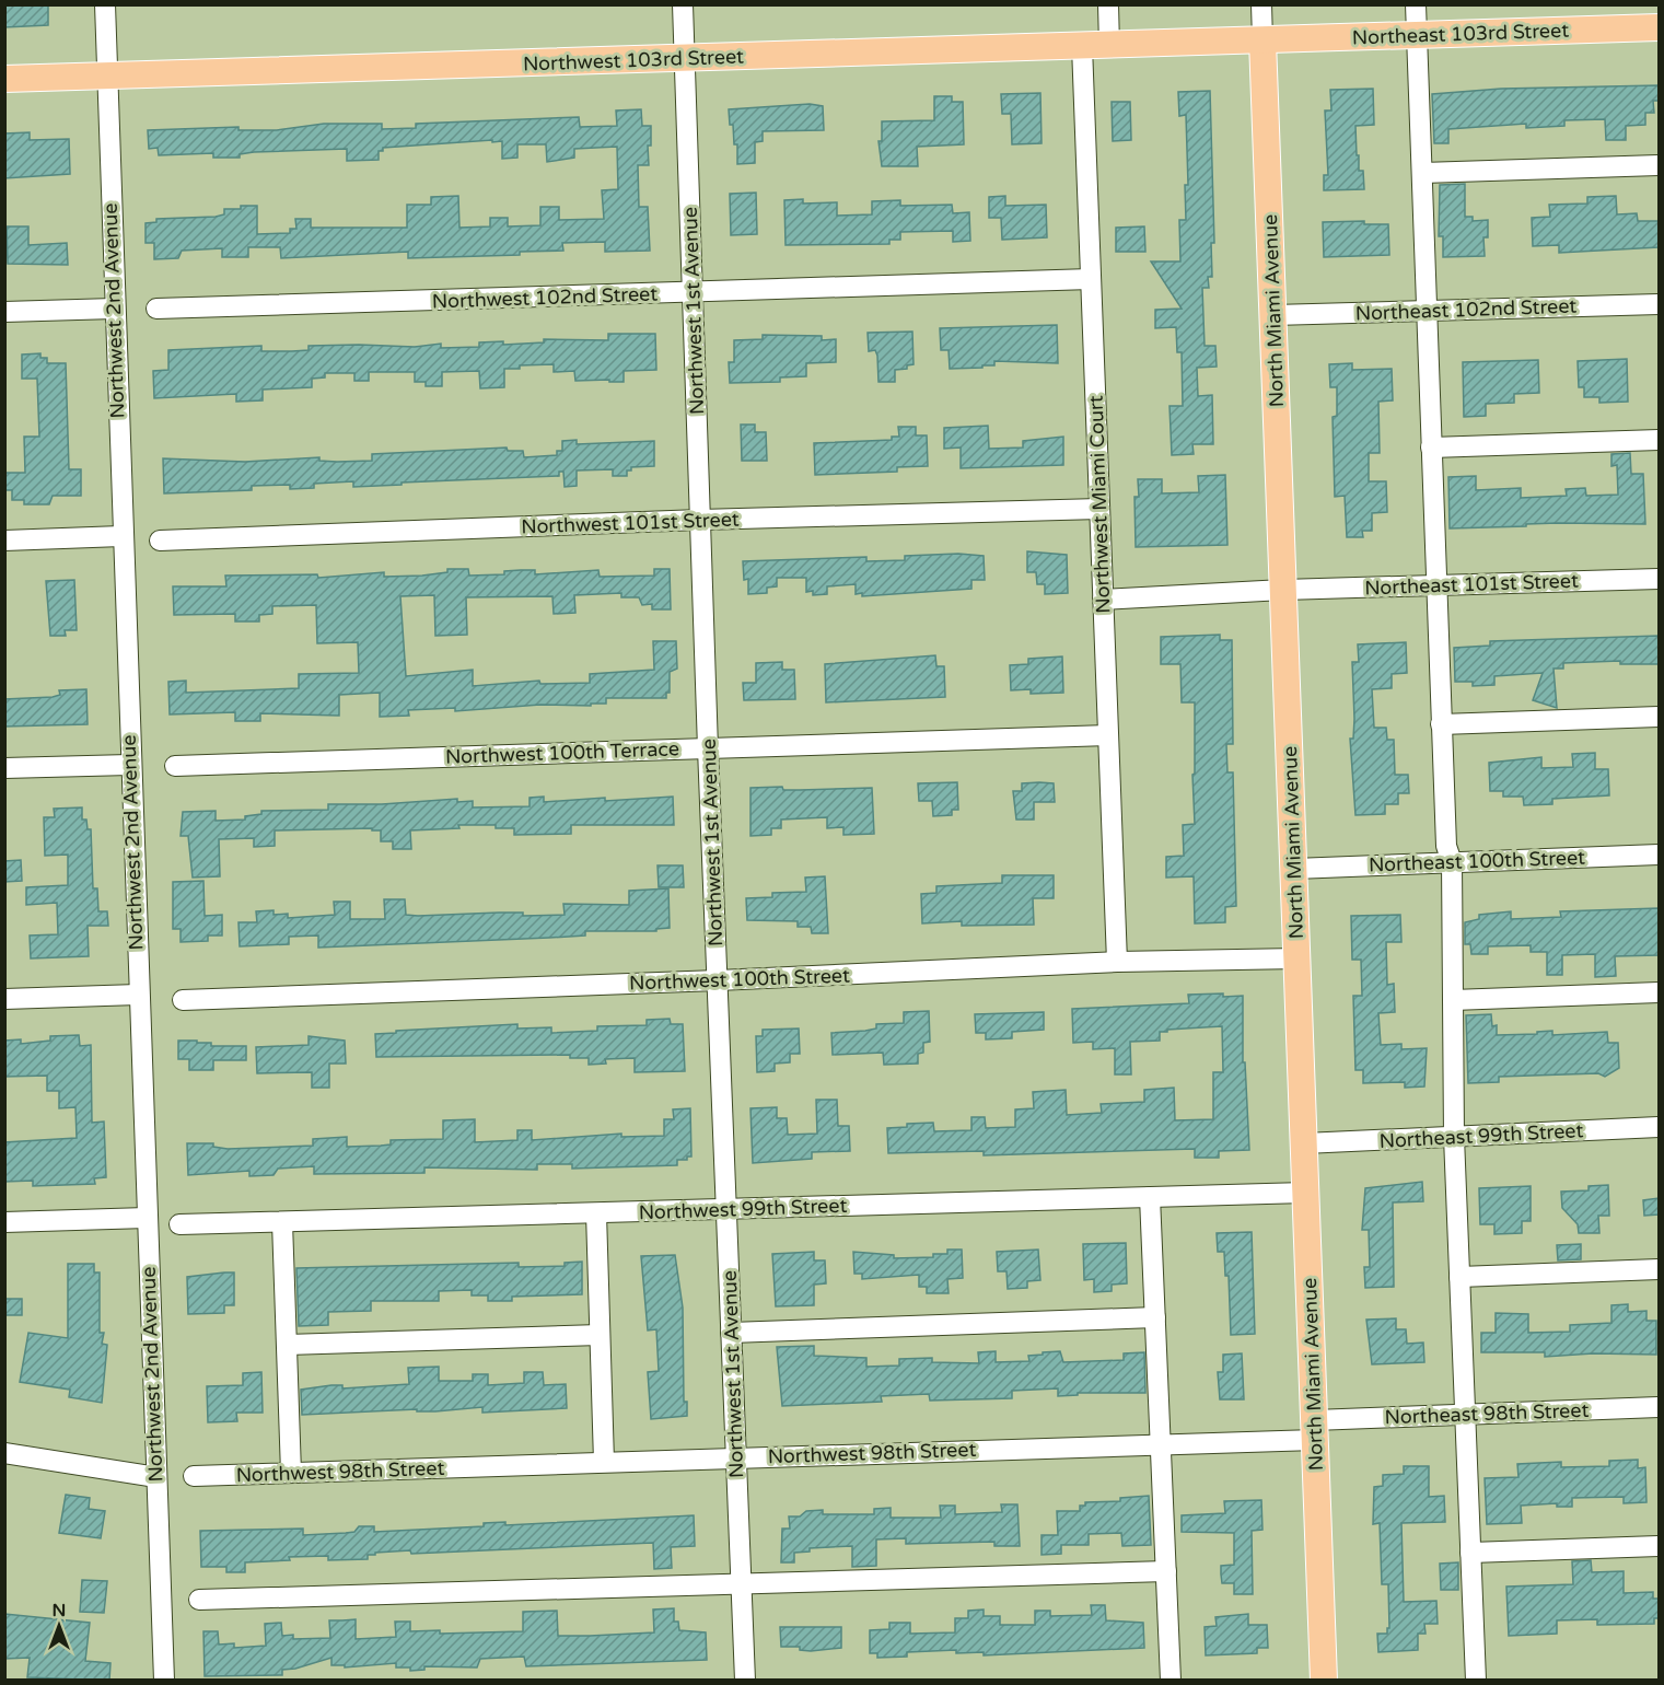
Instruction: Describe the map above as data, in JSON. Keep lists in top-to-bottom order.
{
  "streets": {
    "main road": ["Northeast 103rd Street", "Northwest 103rd Street", "North Miami Avenue"],
    "street": [
      "Northwest 102nd Street",
      "Northeast 102nd Street",
      "Northwest 2nd Avenue",
      "Northwest 1st Avenue",
      "Northwest Miami Court",
      "Northwest 101st Street",
      "Northeast 101st Street",
      "Northwest 100th Terrace",
      "Northeast 100th Street",
      "Northwest 100th Street",
      "Northeast 99th Street",
      "Northwest 99th Street",
      "Northeast 98th Street",
      "Northwest 98th Street"
    ]
  },
  "crossings": [
    ["Northeast 103rd Street", "Northwest 103rd Street"],
    ["Northeast 103rd Street", "North Miami Avenue"],
    ["Northwest 103rd Street", "Northwest 2nd Avenue"],
    ["Northwest 103rd Street", "Northwest 1st Avenue"],
    ["Northwest 103rd Street", "North Miami Avenue"],
    ["Northwest 103rd Street", "Northwest Miami Court"],
    ["Northwest 102nd Street", "Northwest 1st Avenue"],
    ["Northwest 102nd Street", "Northwest Miami Court"],
    ["Northeast 102nd Street", "North Miami Avenue"],
    ["Northwest 1st Avenue", "Northwest 101st Street"],
    ["Northwest 1st Avenue", "Northwest 100th Terrace"],
    ["Northwest 1st Avenue", "Northwest 100th Street"],
    ["Northwest 1st Avenue", "Northwest 99th Street"],
    ["Northwest 1st Avenue", "Northwest 98th Street"],
    ["North Miami Avenue", "Northeast 101st Street"],
    ["North Miami Avenue", "Northeast 100th Street"],
    ["North Miami Avenue", "Northwest 100th Street"],
    ["North Miami Avenue", "Northeast 99th Street"],
    ["North Miami Avenue", "Northwest 99th Street"],
    ["North Miami Avenue", "Northeast 98th Street"],
    ["North Miami Avenue", "Northwest 98th Street"],
    ["Northwest Miami Court", "Northwest 101st Street"],
    ["Northwest Miami Court", "Northwest 100th Terrace"],
    ["Northwest Miami Court", "Northwest 100th Street"],
    ["Northeast 98th Street", "Northwest 98th Street"]
  ],
  "north": "top"
}
